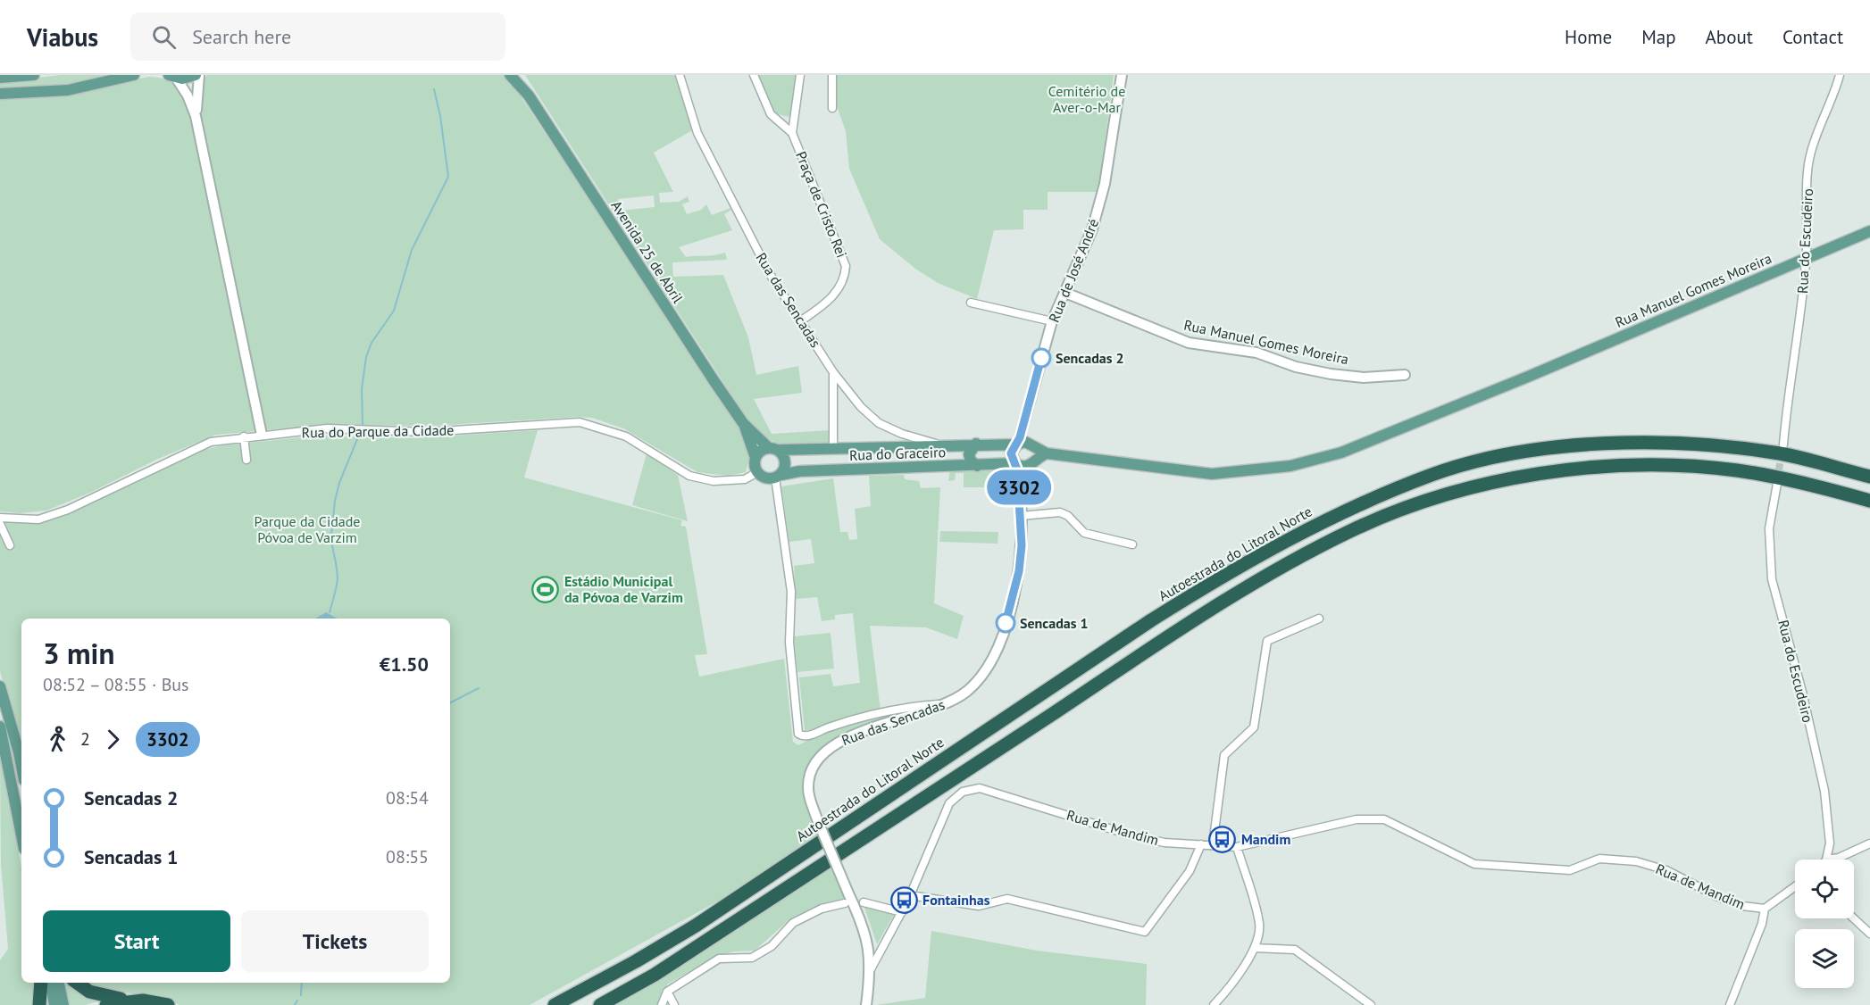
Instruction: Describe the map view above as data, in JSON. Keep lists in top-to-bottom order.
{
  "streets": {
    "highway": ["Autoestrada do Litoral Norte"],
    "main road": ["Avenida 25 de Abril", "Rua Manuel Gomes Moreira", "Rua do Graceiro"],
    "street": [
      "Praça de Cristo Rei",
      "Rua do Escudeiro",
      "Rua de José André",
      "Rua das Sencadas",
      "Rua do Parque da Cidade",
      "Rua de Mandim"
    ]
  },
  "crossings": [
    ["Praça de Cristo Rei", "Rua das Sencadas"],
    ["Rua do Escudeiro", "Rua Manuel Gomes Moreira"],
    ["Avenida 25 de Abril", "Rua do Parque da Cidade"],
    ["Avenida 25 de Abril", "Rua do Graceiro"],
    ["Rua de José André", "Rua Manuel Gomes Moreira"],
    ["Rua de José André", "Rua das Sencadas"],
    ["Rua de José André", "Rua do Graceiro"],
    ["Rua das Sencadas", "Rua do Graceiro"],
    ["Rua das Sencadas", "Rua de Mandim"],
    ["Rua do Parque da Cidade", "Rua do Graceiro"]
  ],
  "parks": ["Cemitério de Aver-o-Mar", "Parque da Cidade Póvoa de Varzim"],
  "places": {
    "other": ["Sencadas 2", "Sencadas 1"],
    "sports": ["Estádio Municipal da Póvoa de Varzim"],
    "bus stop": ["Mandim", "Fontainhas"]
  },
  "lines": ["bus line 3302"],
  "page": {
    "header": "Viabus",
    "search": "Search here",
    "nav": [
      "Home",
      "Map",
      "About",
      "Contact"
    ],
    "on_map": "3302",
    "heading": ["3 min", "08:52 – 08:55 · Bus", "€1.50"],
    "legs": ["2", "3302"],
    "list": [
      {
        "name": "Sencadas 2",
        "value": "08:54"
      },
      {
        "name": "Sencadas 1",
        "value": "08:55"
      }
    ],
    "buttons": ["Start", "Tickets"]
  }
}
